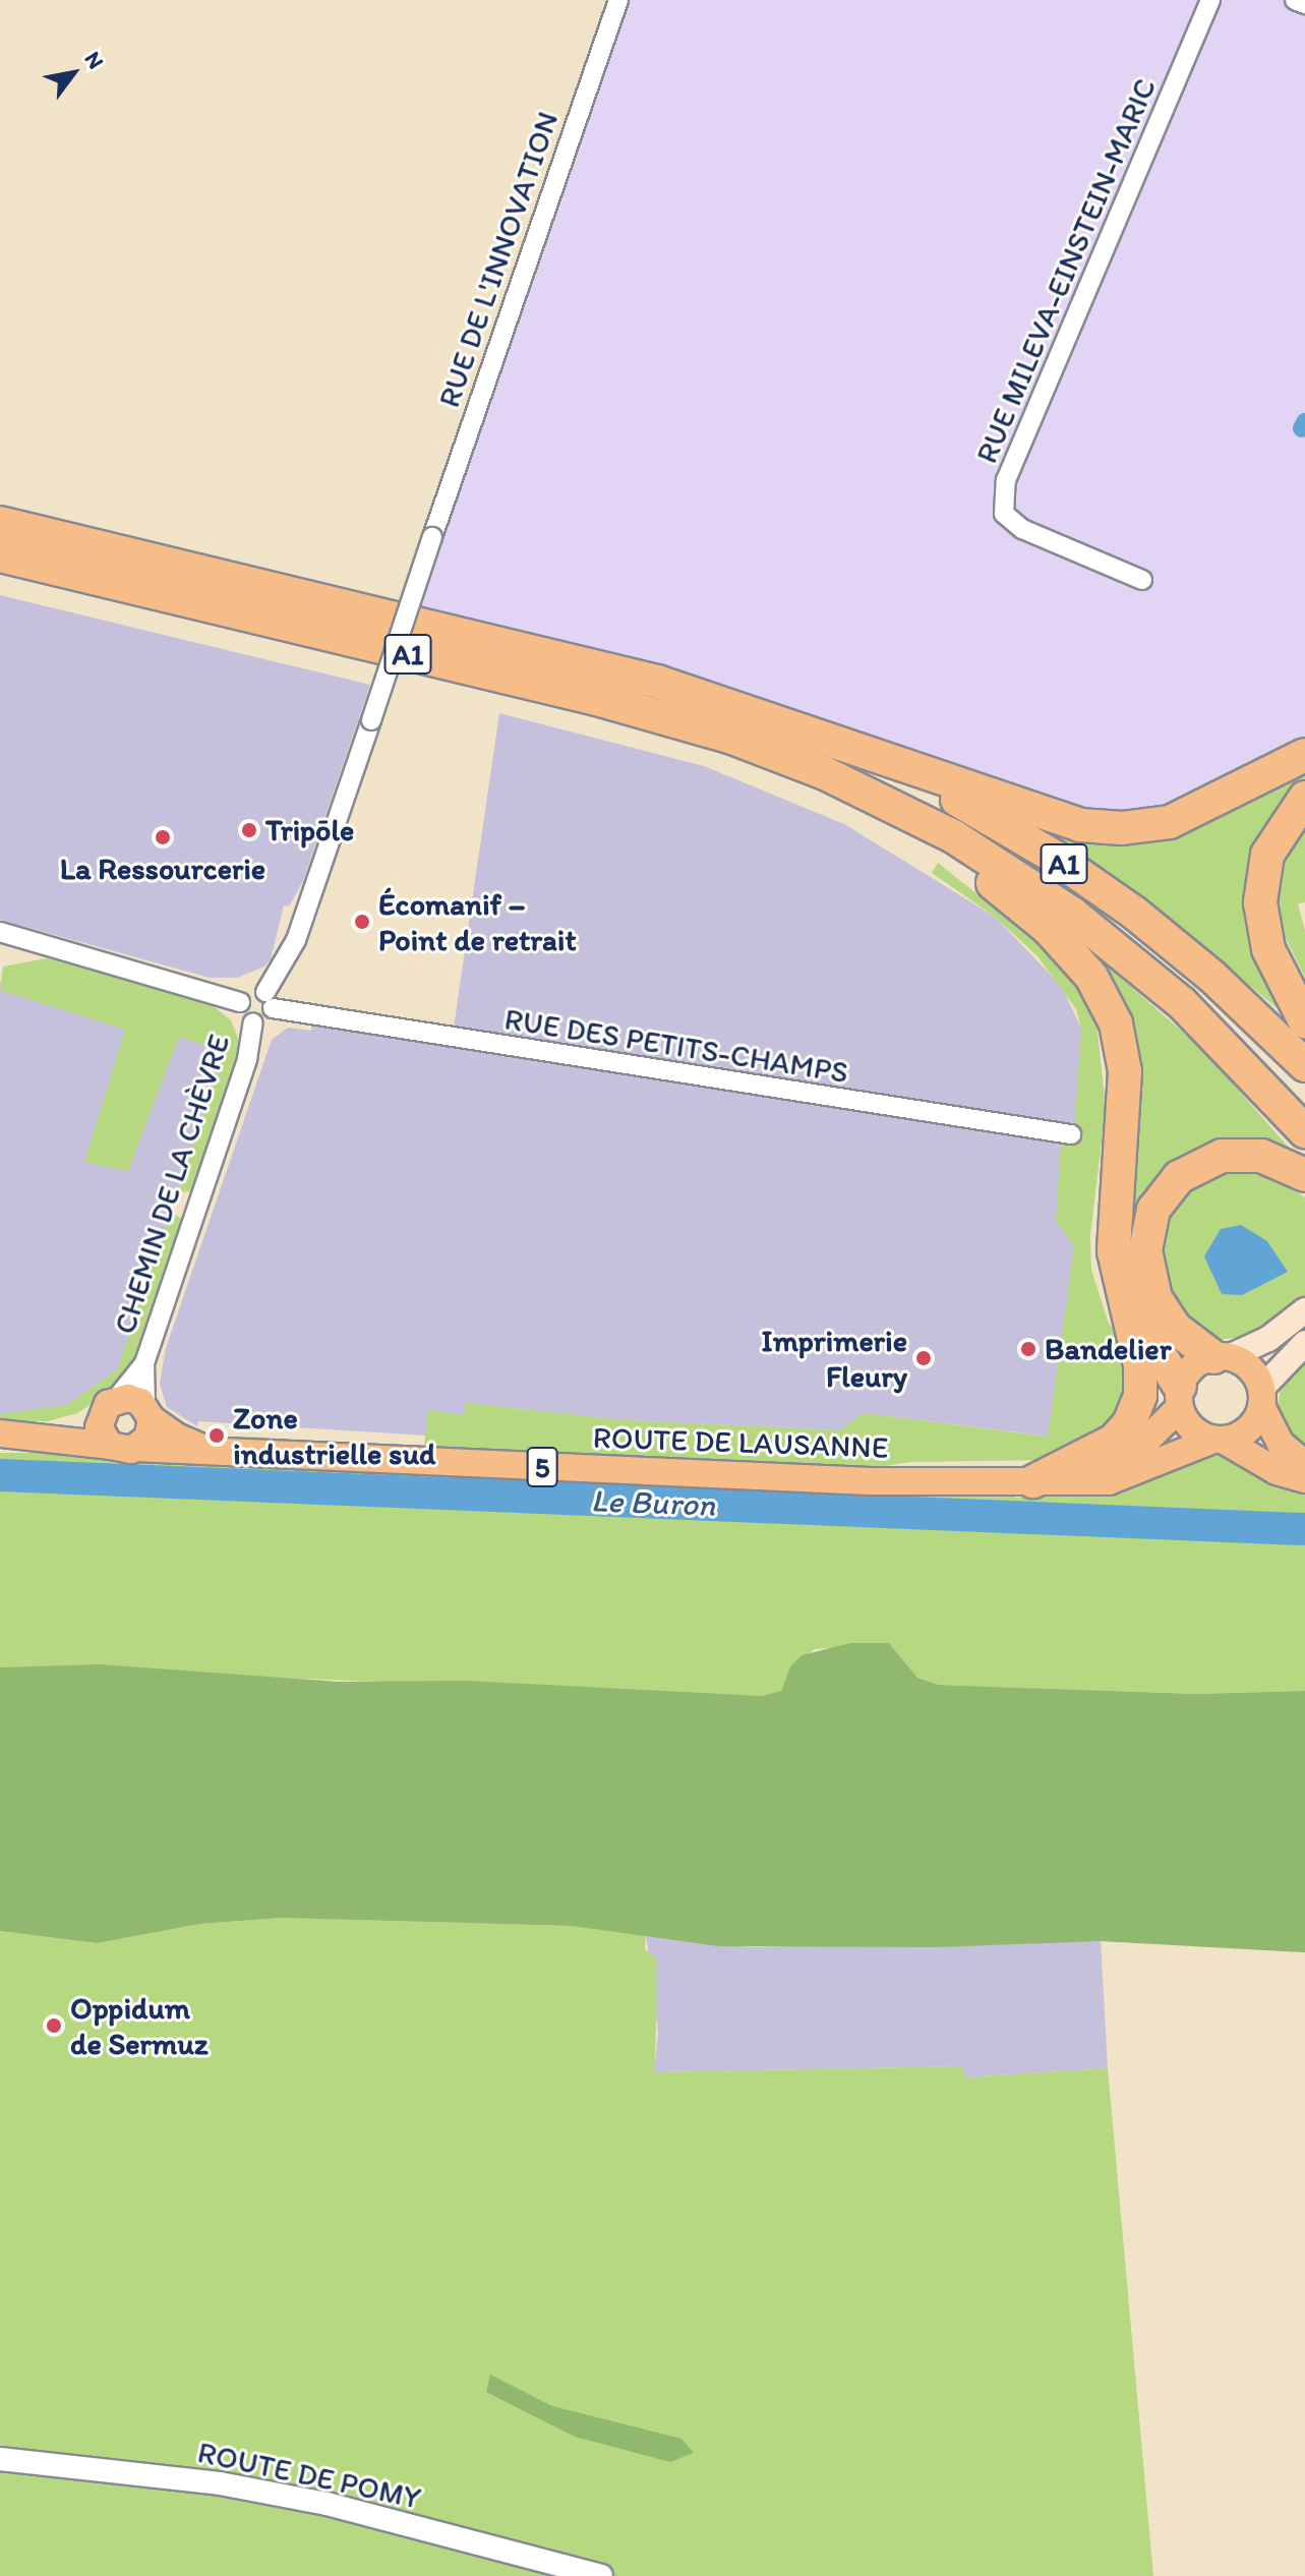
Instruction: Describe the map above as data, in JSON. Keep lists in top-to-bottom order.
{
  "streets": {
    "highway": ["A1"],
    "main road": ["ROUTE DE LAUSANNE", "5"],
    "street": [
      "RUE DE L'INNOVATION",
      "RUE MILEVA-EINSTEIN-MARIC",
      "RUE DES PETITS-CHAMPS",
      "CHEMIN DE LA CHÈVRE",
      "ROUTE DE POMY"
    ]
  },
  "crossings": [
    ["RUE DE L'INNOVATION", "RUE DES PETITS-CHAMPS"],
    ["RUE DE L'INNOVATION", "CHEMIN DE LA CHÈVRE"],
    ["RUE DES PETITS-CHAMPS", "CHEMIN DE LA CHÈVRE"],
    ["CHEMIN DE LA CHÈVRE", "ROUTE DE LAUSANNE"]
  ],
  "water": ["Le Buron"],
  "places": [
    "Tripōle",
    "La Ressourcerie",
    "Écomanif – Point de retrait",
    "Bandelier",
    "Imprimerie Fleury",
    "Zone industrielle sud",
    "Oppidum de Sermuz"
  ],
  "north": "top right"
}
